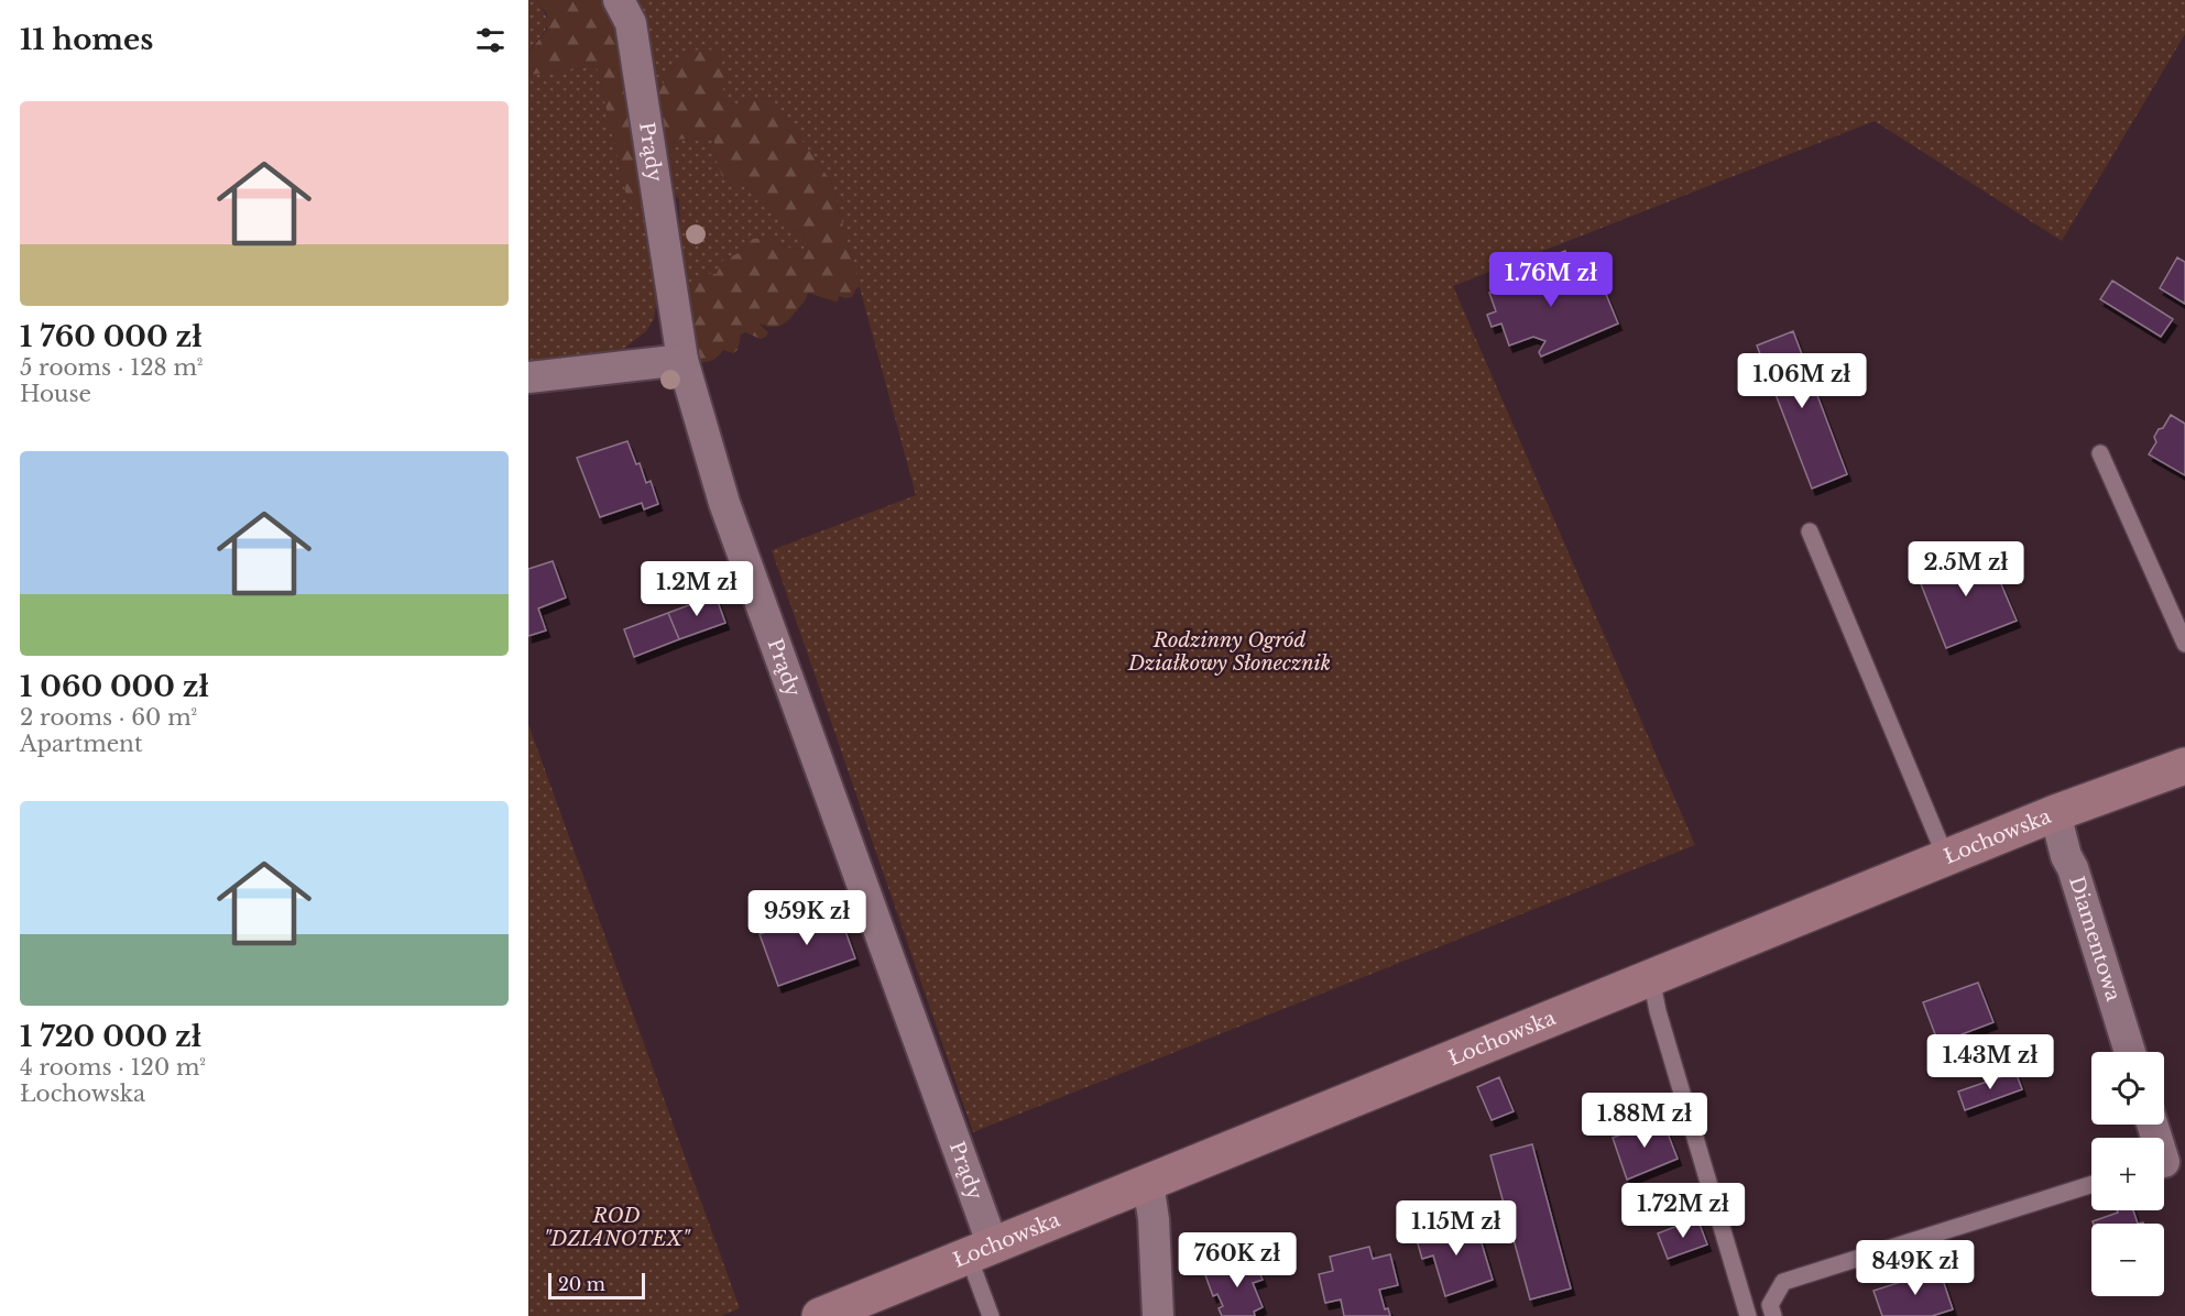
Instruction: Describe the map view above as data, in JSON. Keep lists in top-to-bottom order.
{
  "streets": {
    "main road": ["Łochowska"],
    "street": ["Prądy", "Diamentowa"]
  },
  "crossings": [
    ["Prądy", "Łochowska"],
    ["Łochowska", "Diamentowa"]
  ],
  "parks": ["Rodzinny Ogród Działkowy Słonecznik", "ROD \"DZIANOTEX\""],
  "scale_bar": "20 m",
  "page": {
    "heading": "11 homes",
    "list": [
      {
        "name": "1 760 000 zł",
        "note": "5 rooms · 128 m² · House"
      },
      {
        "name": "1 060 000 zł",
        "note": "2 rooms · 60 m² · Apartment"
      },
      {
        "name": "1 720 000 zł",
        "note": "4 rooms · 120 m² · Łochowska"
      }
    ],
    "price": [
      "1.76M zł",
      "1.06M zł",
      "2.5M zł",
      "1.2M zł",
      "959K zł",
      "1.43M zł",
      "1.88M zł",
      "1.72M zł",
      "1.15M zł",
      "760K zł",
      "849K zł"
    ],
    "map_buttons": ["+", "−"],
    "scale": "20 m"
  }
}
